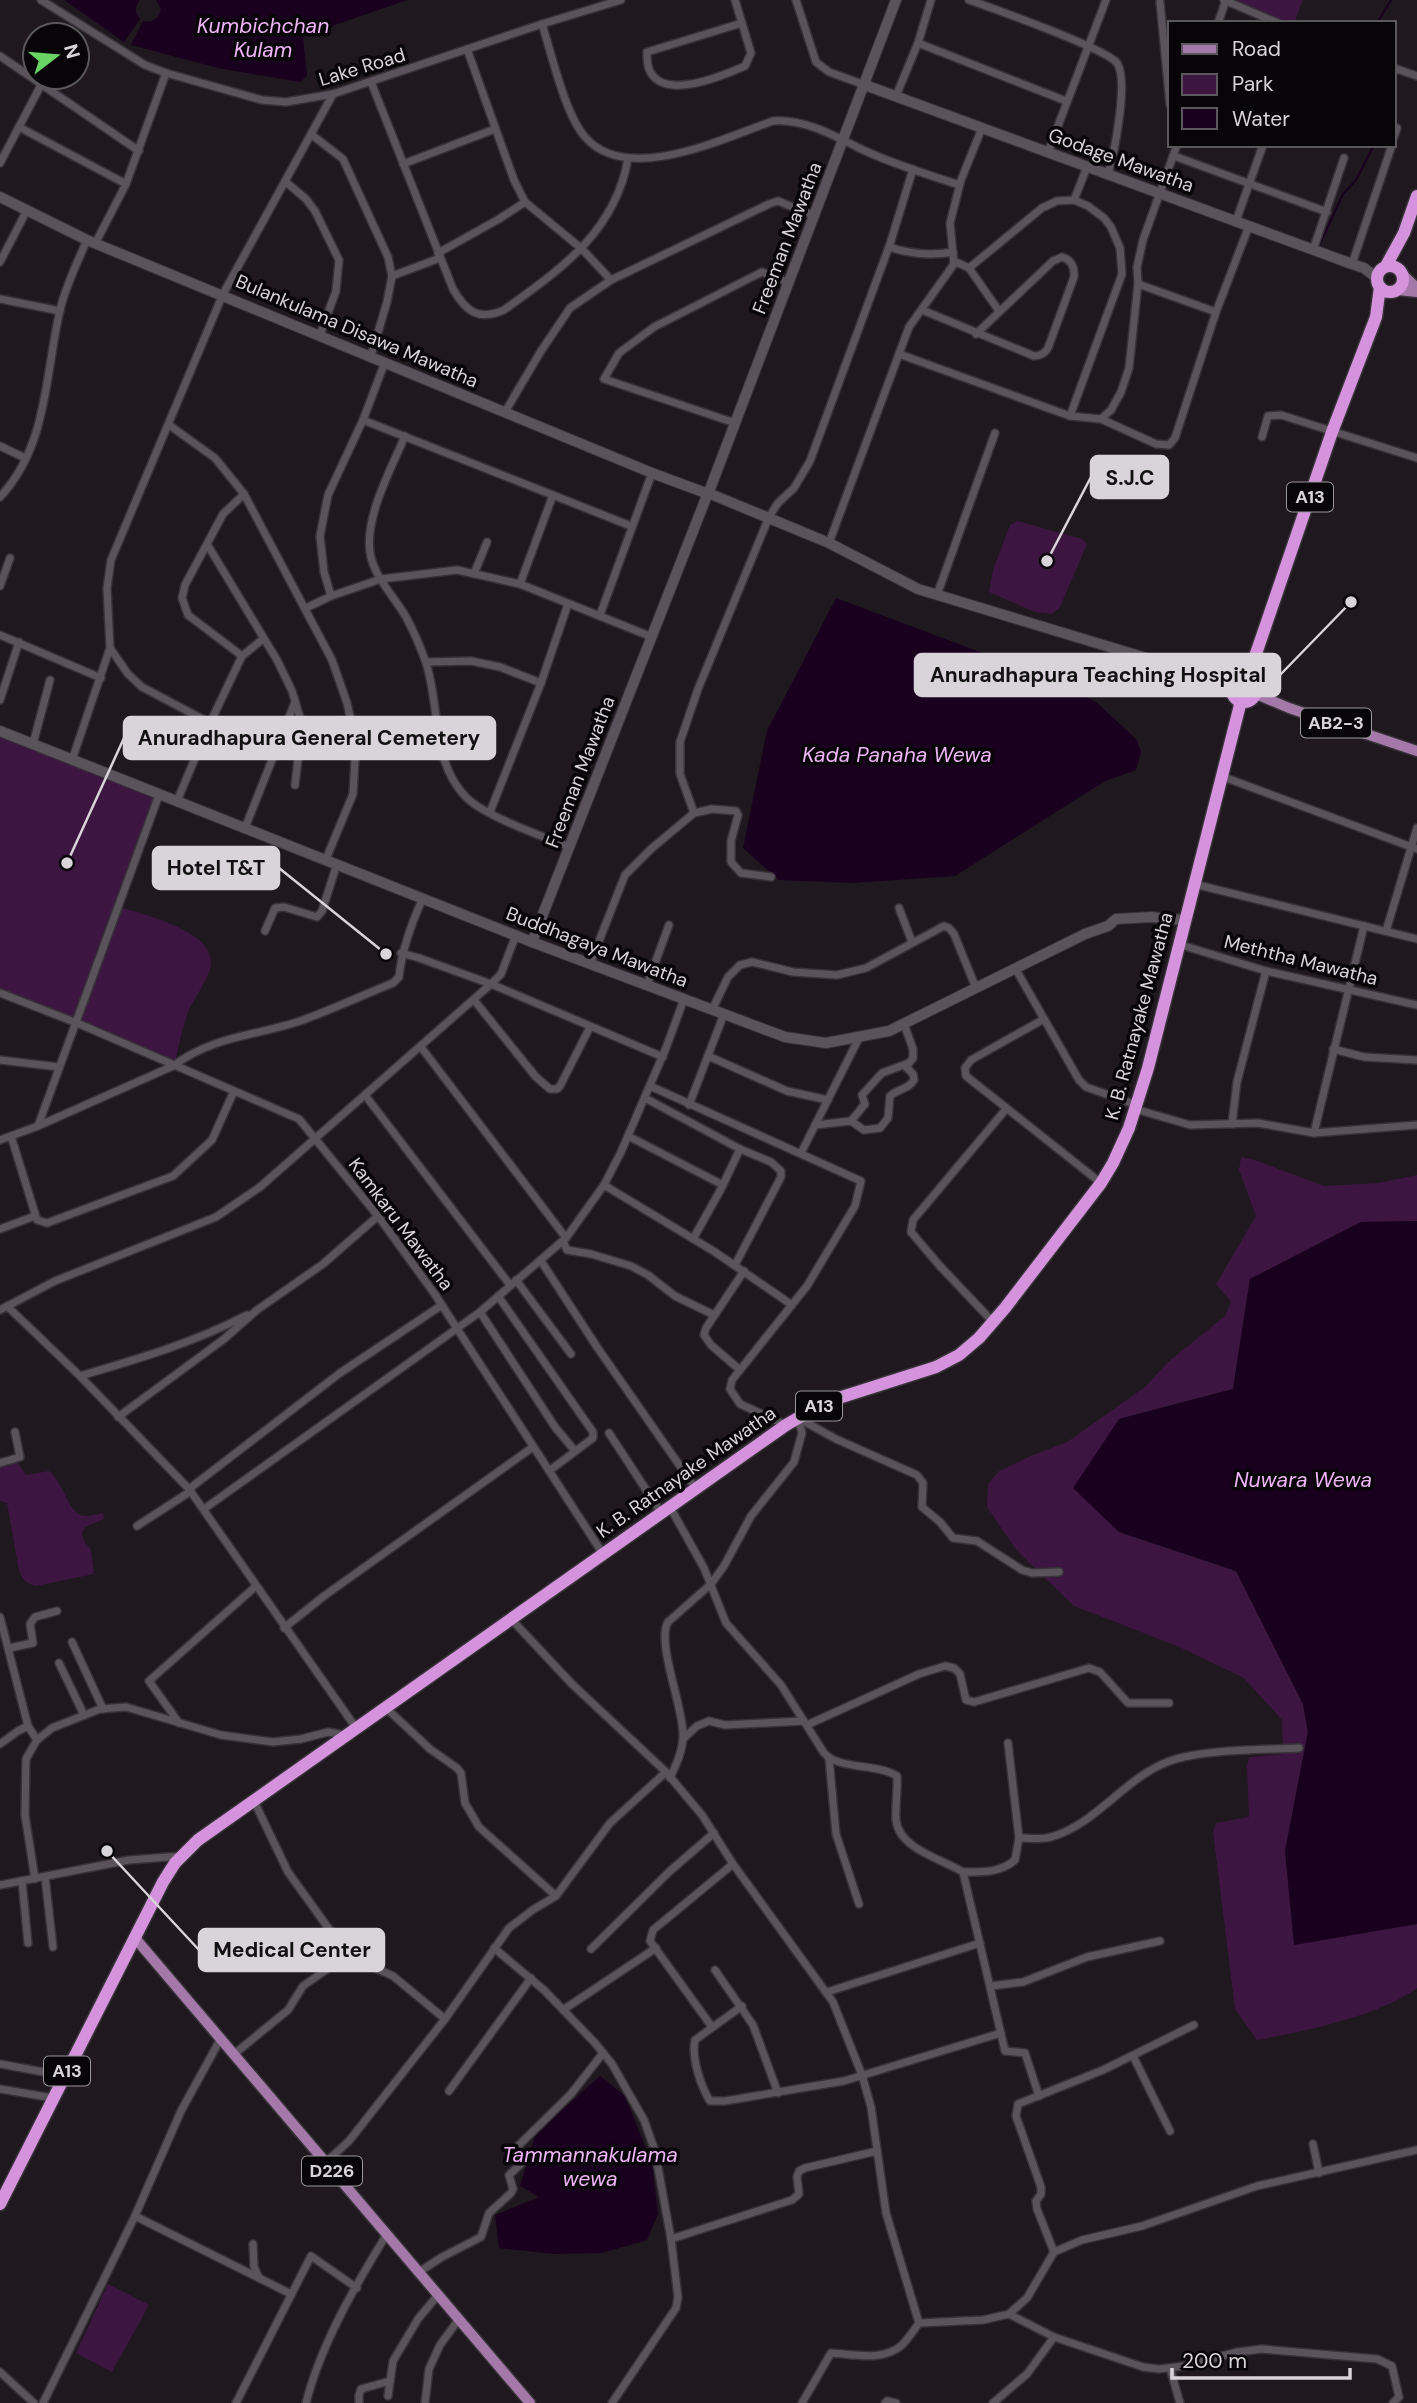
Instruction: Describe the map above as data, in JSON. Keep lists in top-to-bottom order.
{
  "streets": {
    "highway": ["A13", "K. B. Ratnayake Mawatha"],
    "main road": [
      "Godage Mawatha",
      "Freeman Mawatha",
      "Bulankulama Disawa Mawatha",
      "AB2-3",
      "Buddhagaya Mawatha",
      "D226"
    ],
    "street": ["Lake Road", "Meththa Mawatha", "Kamkaru Mawatha"]
  },
  "crossings": [
    ["Godage Mawatha", "Freeman Mawatha"],
    ["Godage Mawatha", "A13"],
    ["Freeman Mawatha", "Bulankulama Disawa Mawatha"],
    ["Freeman Mawatha", "Buddhagaya Mawatha"],
    ["Bulankulama Disawa Mawatha", "A13"],
    ["Bulankulama Disawa Mawatha", "AB2-3"],
    ["Bulankulama Disawa Mawatha", "K. B. Ratnayake Mawatha"],
    ["A13", "AB2-3"],
    ["A13", "K. B. Ratnayake Mawatha"],
    ["A13", "D226"],
    ["AB2-3", "K. B. Ratnayake Mawatha"],
    ["Buddhagaya Mawatha", "K. B. Ratnayake Mawatha"],
    ["Meththa Mawatha", "K. B. Ratnayake Mawatha"],
    ["K. B. Ratnayake Mawatha", "Kamkaru Mawatha"],
    ["K. B. Ratnayake Mawatha", "D226"]
  ],
  "water": [
    "Kumbichchan Kulam",
    "Kada Panaha Wewa",
    "Nuwara Wewa",
    "Tammannakulama wewa"
  ],
  "places": [
    "S.J.C",
    "Anuradhapura Teaching Hospital",
    "Anuradhapura General Cemetery",
    "Hotel T&T",
    "Medical Center"
  ],
  "legend": ["Road", "Park", "Water"],
  "scale_bar": "200 m",
  "north": "right"
}
